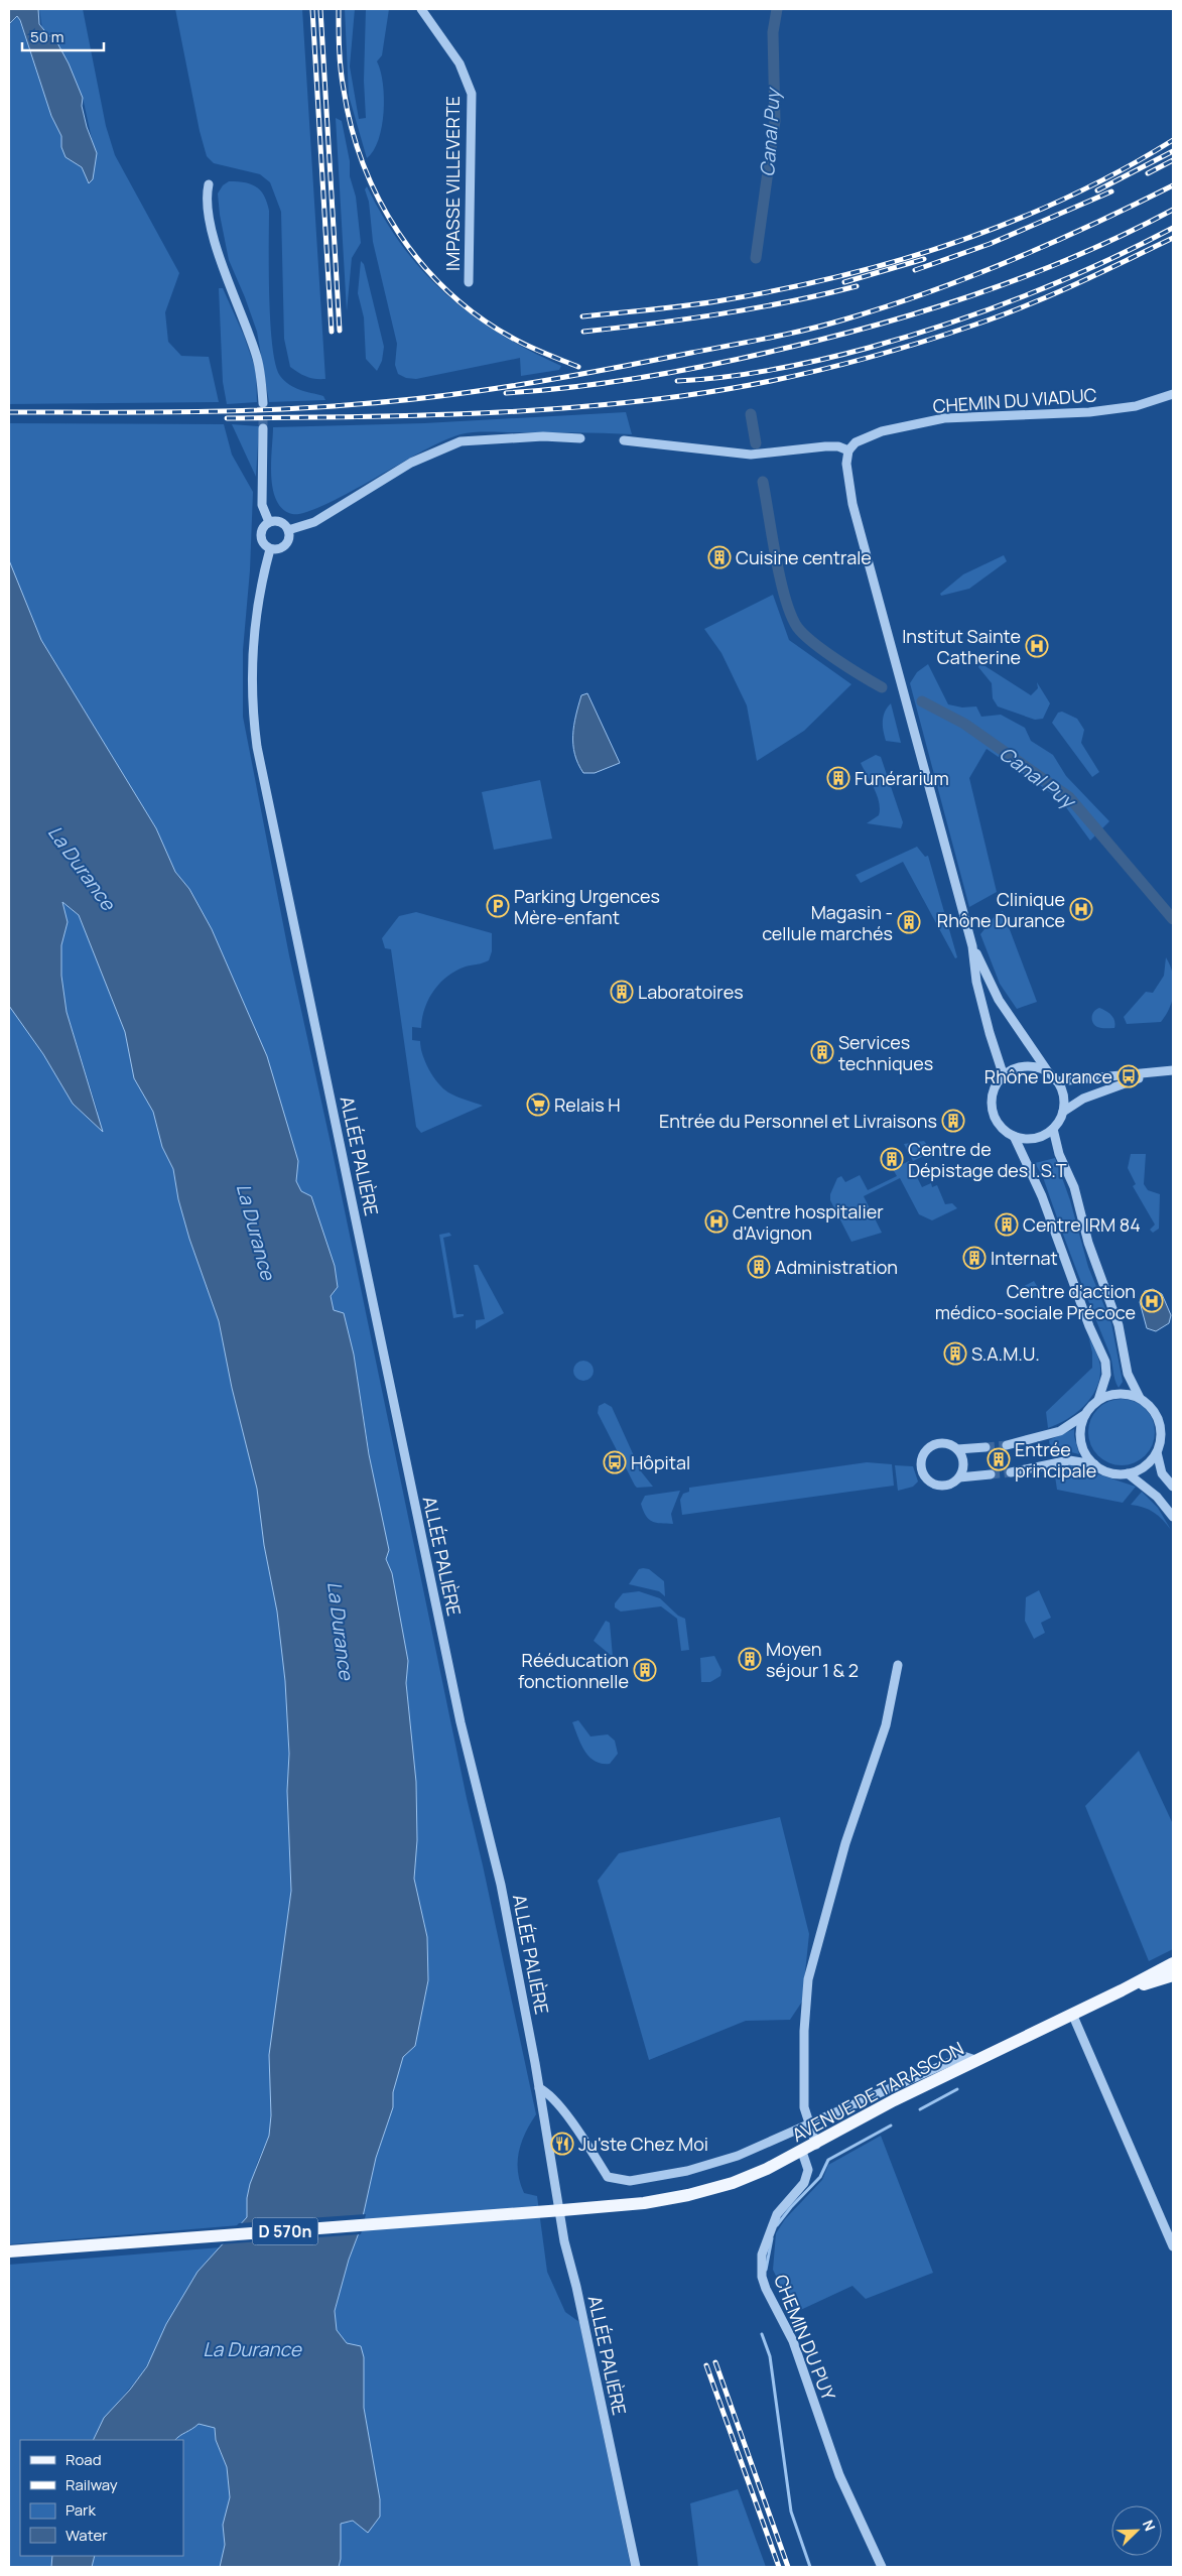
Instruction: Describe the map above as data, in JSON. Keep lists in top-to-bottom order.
{
  "streets": {
    "main road": ["AVENUE DE TARASCON", "D 570n"],
    "street": [
      "IMPASSE VILLEVERTE",
      "CHEMIN DU VIADUC",
      "ALLÉE PALIÈRE",
      "CHEMIN DU PUY"
    ]
  },
  "crossings": [
    ["AVENUE DE TARASCON", "CHEMIN DU PUY"]
  ],
  "water": ["Canal Puy", "La Durance"],
  "places": {
    "building": [
      "Cuisine centrale",
      "Funérarium",
      "Magasin - cellule marchés",
      "Laboratoires",
      "Services techniques",
      "Entrée du Personnel et Livraisons",
      "Centre de Dépistage des I.S.T",
      "Centre IRM 84",
      "Internat",
      "Administration",
      "S.A.M.U.",
      "Entrée principale",
      "Moyen séjour 1 & 2",
      "Rééducation fonctionnelle"
    ],
    "hospital": [
      "Institut Sainte Catherine",
      "Clinique Rhône Durance",
      "Centre hospitalier d'Avignon",
      "Centre d’action médico-sociale Précoce"
    ],
    "parking": ["Parking Urgences Mère-enfant"],
    "bus stop": ["Rhône Durance", "Hôpital"],
    "supermarket": ["Relais H"],
    "restaurant": ["Ju'ste Chez Moi"]
  },
  "legend": [
    "Road",
    "Railway",
    "Park",
    "Water"
  ],
  "scale_bar": "50 m",
  "north": "top right"
}
